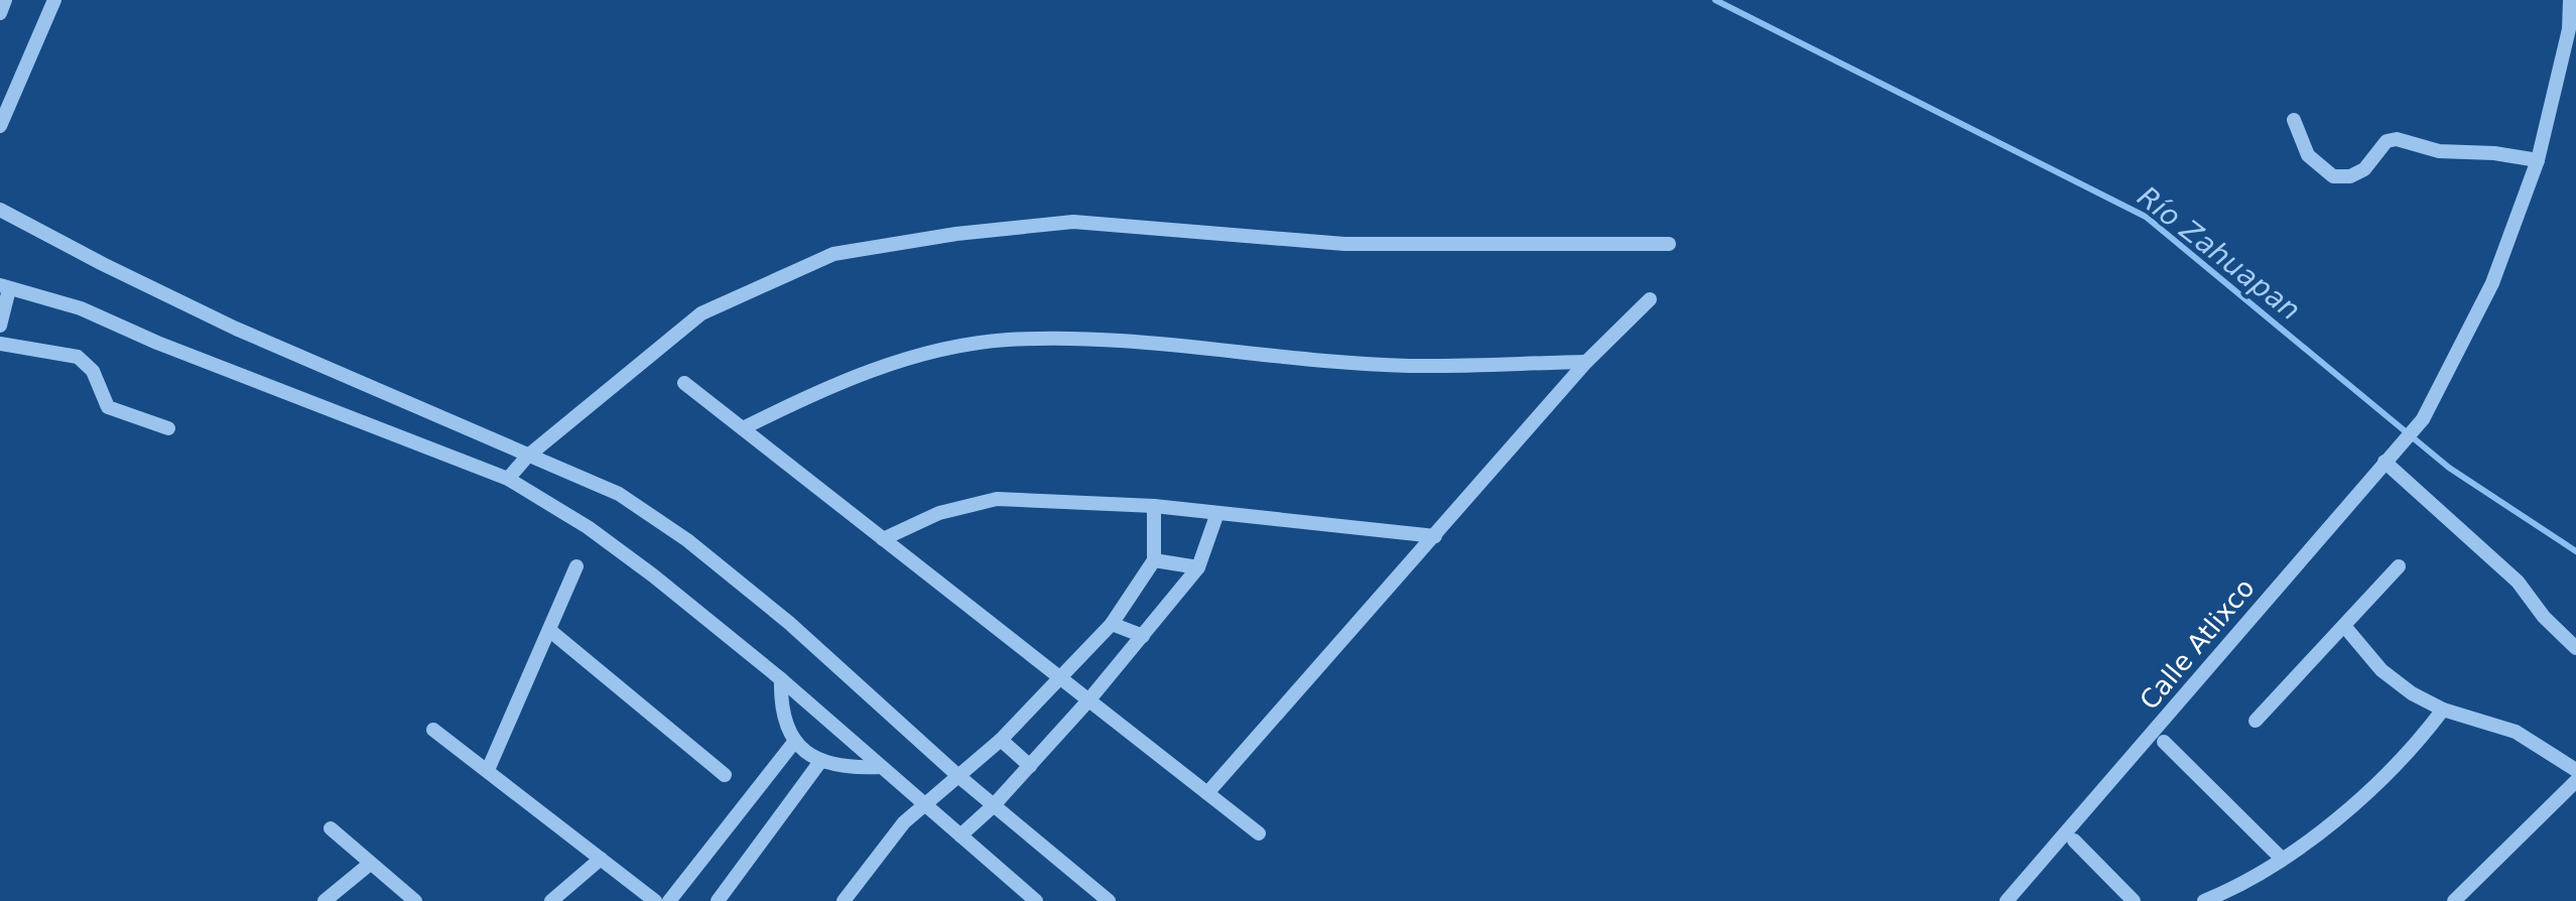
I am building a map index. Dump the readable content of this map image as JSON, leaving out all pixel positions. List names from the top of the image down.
{
  "streets": {
    "street": ["Calle Atlixco"]
  },
  "water": ["Río Zahuapan"]
}
